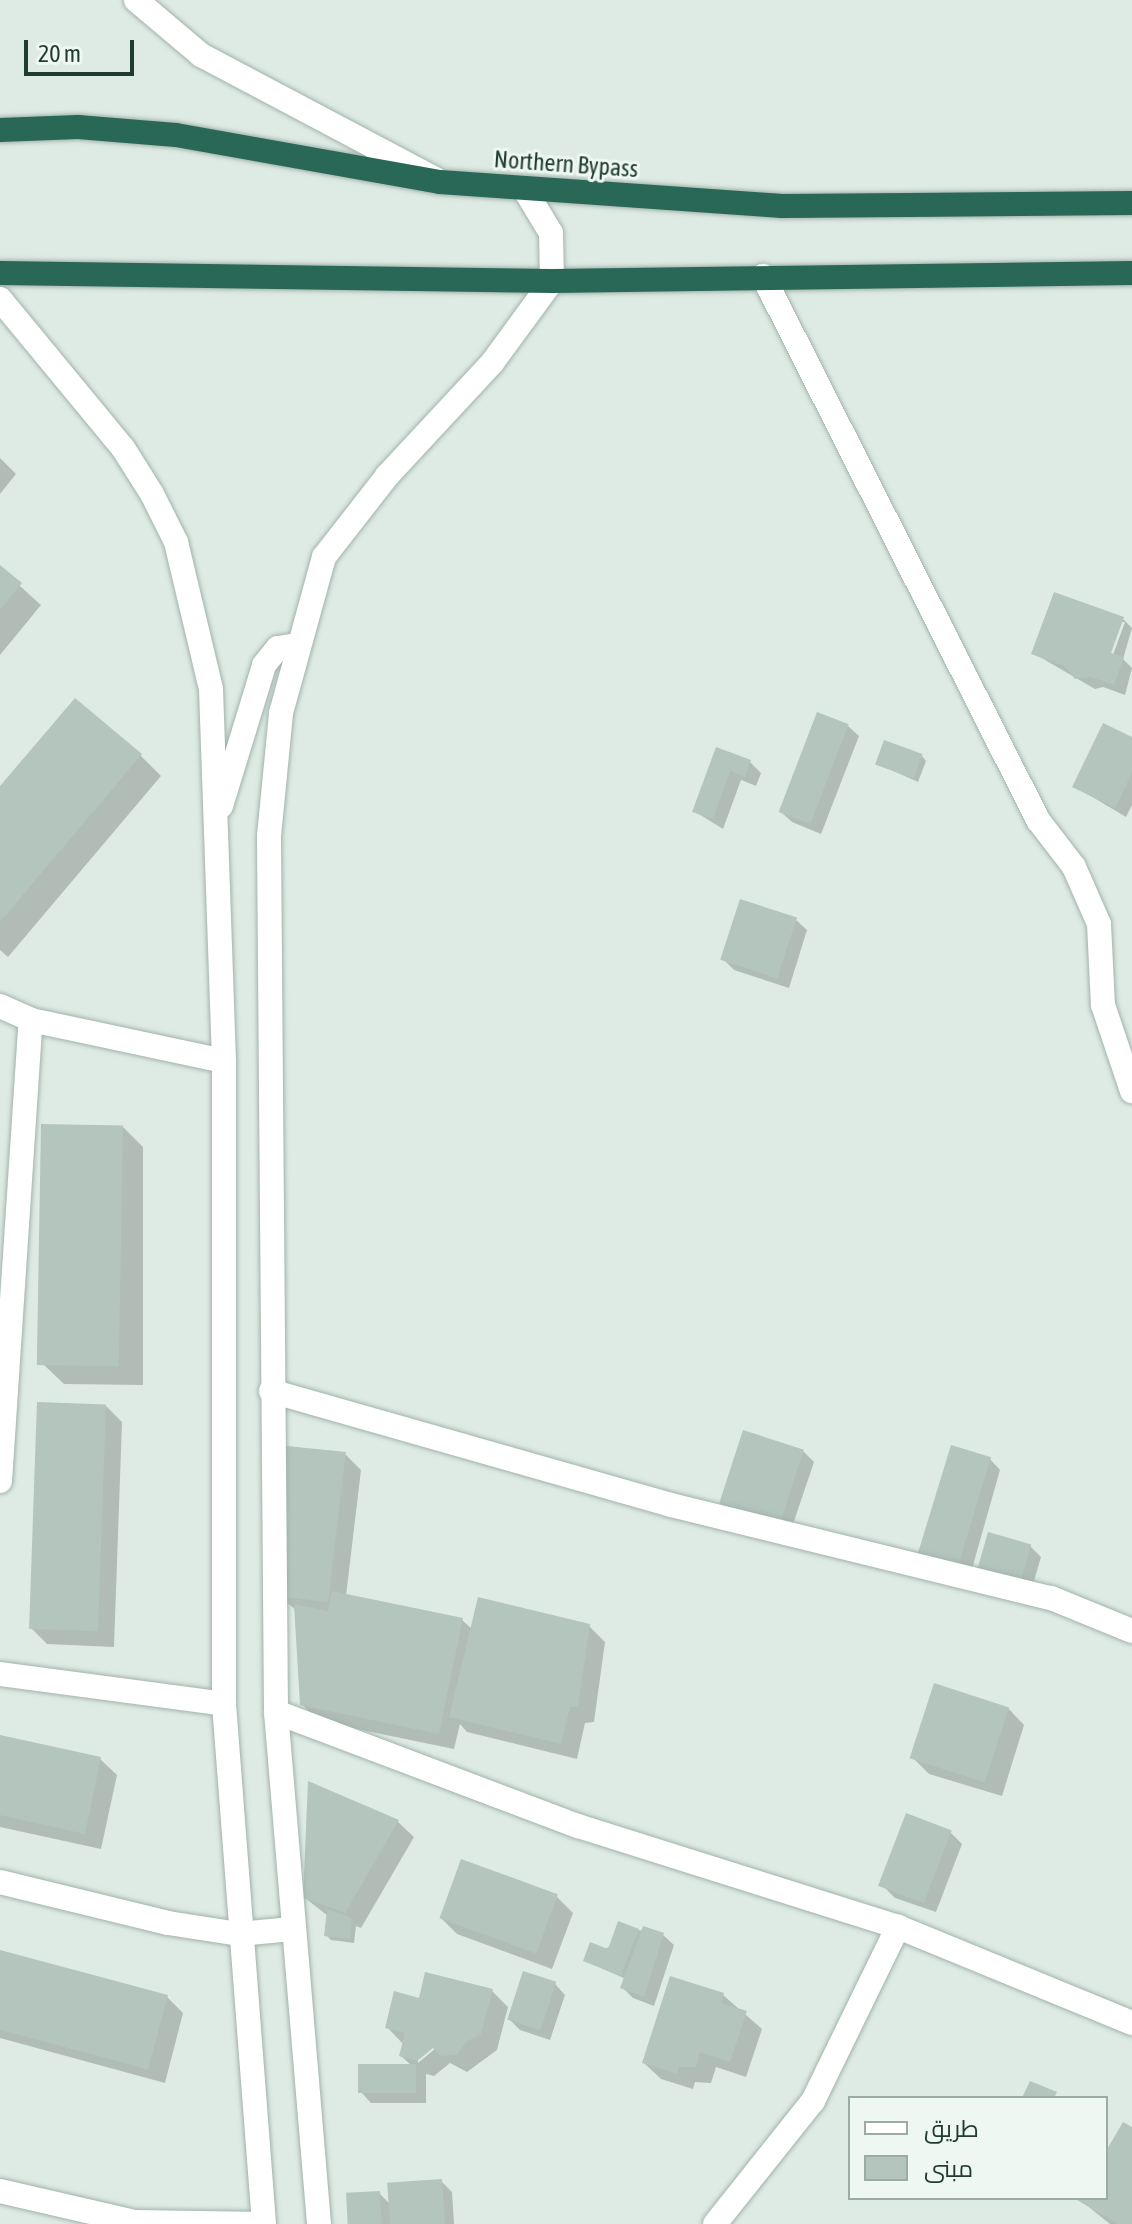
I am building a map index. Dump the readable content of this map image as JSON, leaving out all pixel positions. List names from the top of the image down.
{
  "streets": {
    "highway": ["Northern Bypass"]
  },
  "legend": ["طريق", "مبنى"],
  "scale_bar": "20 m"
}
